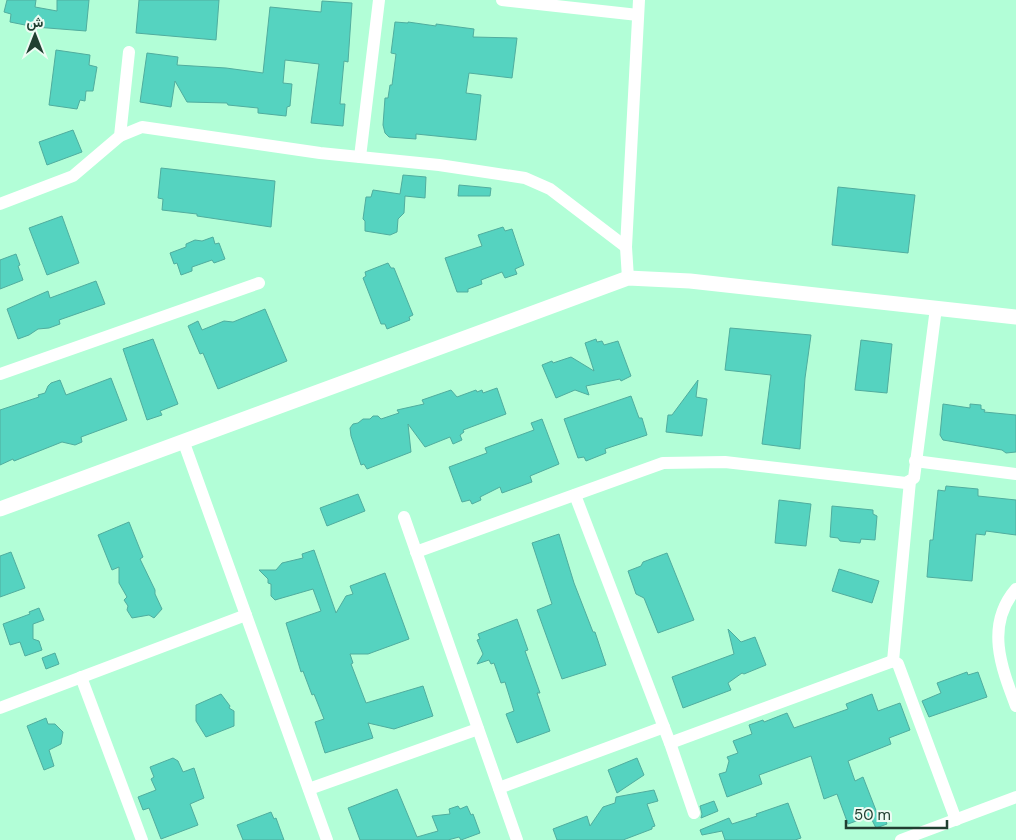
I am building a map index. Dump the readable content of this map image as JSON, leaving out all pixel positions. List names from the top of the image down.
{
  "scale_bar": "50 m",
  "north": "top"
}
